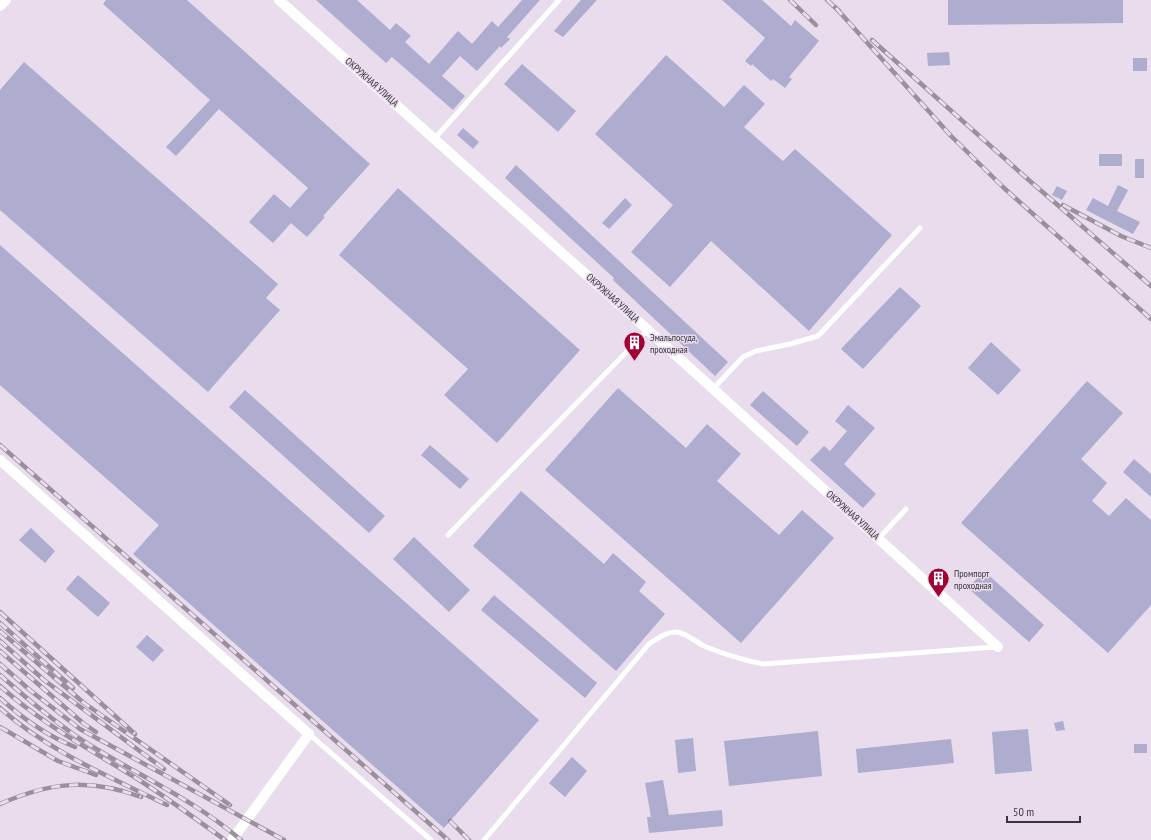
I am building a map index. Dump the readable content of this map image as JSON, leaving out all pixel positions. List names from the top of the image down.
{
  "streets": {
    "street": ["ОКРУЖНАЯ УЛИЦА"]
  },
  "places": {
    "building": ["Эмальпосуда, проходная", "Промпорт проходная"]
  },
  "scale_bar": "50 m"
}
